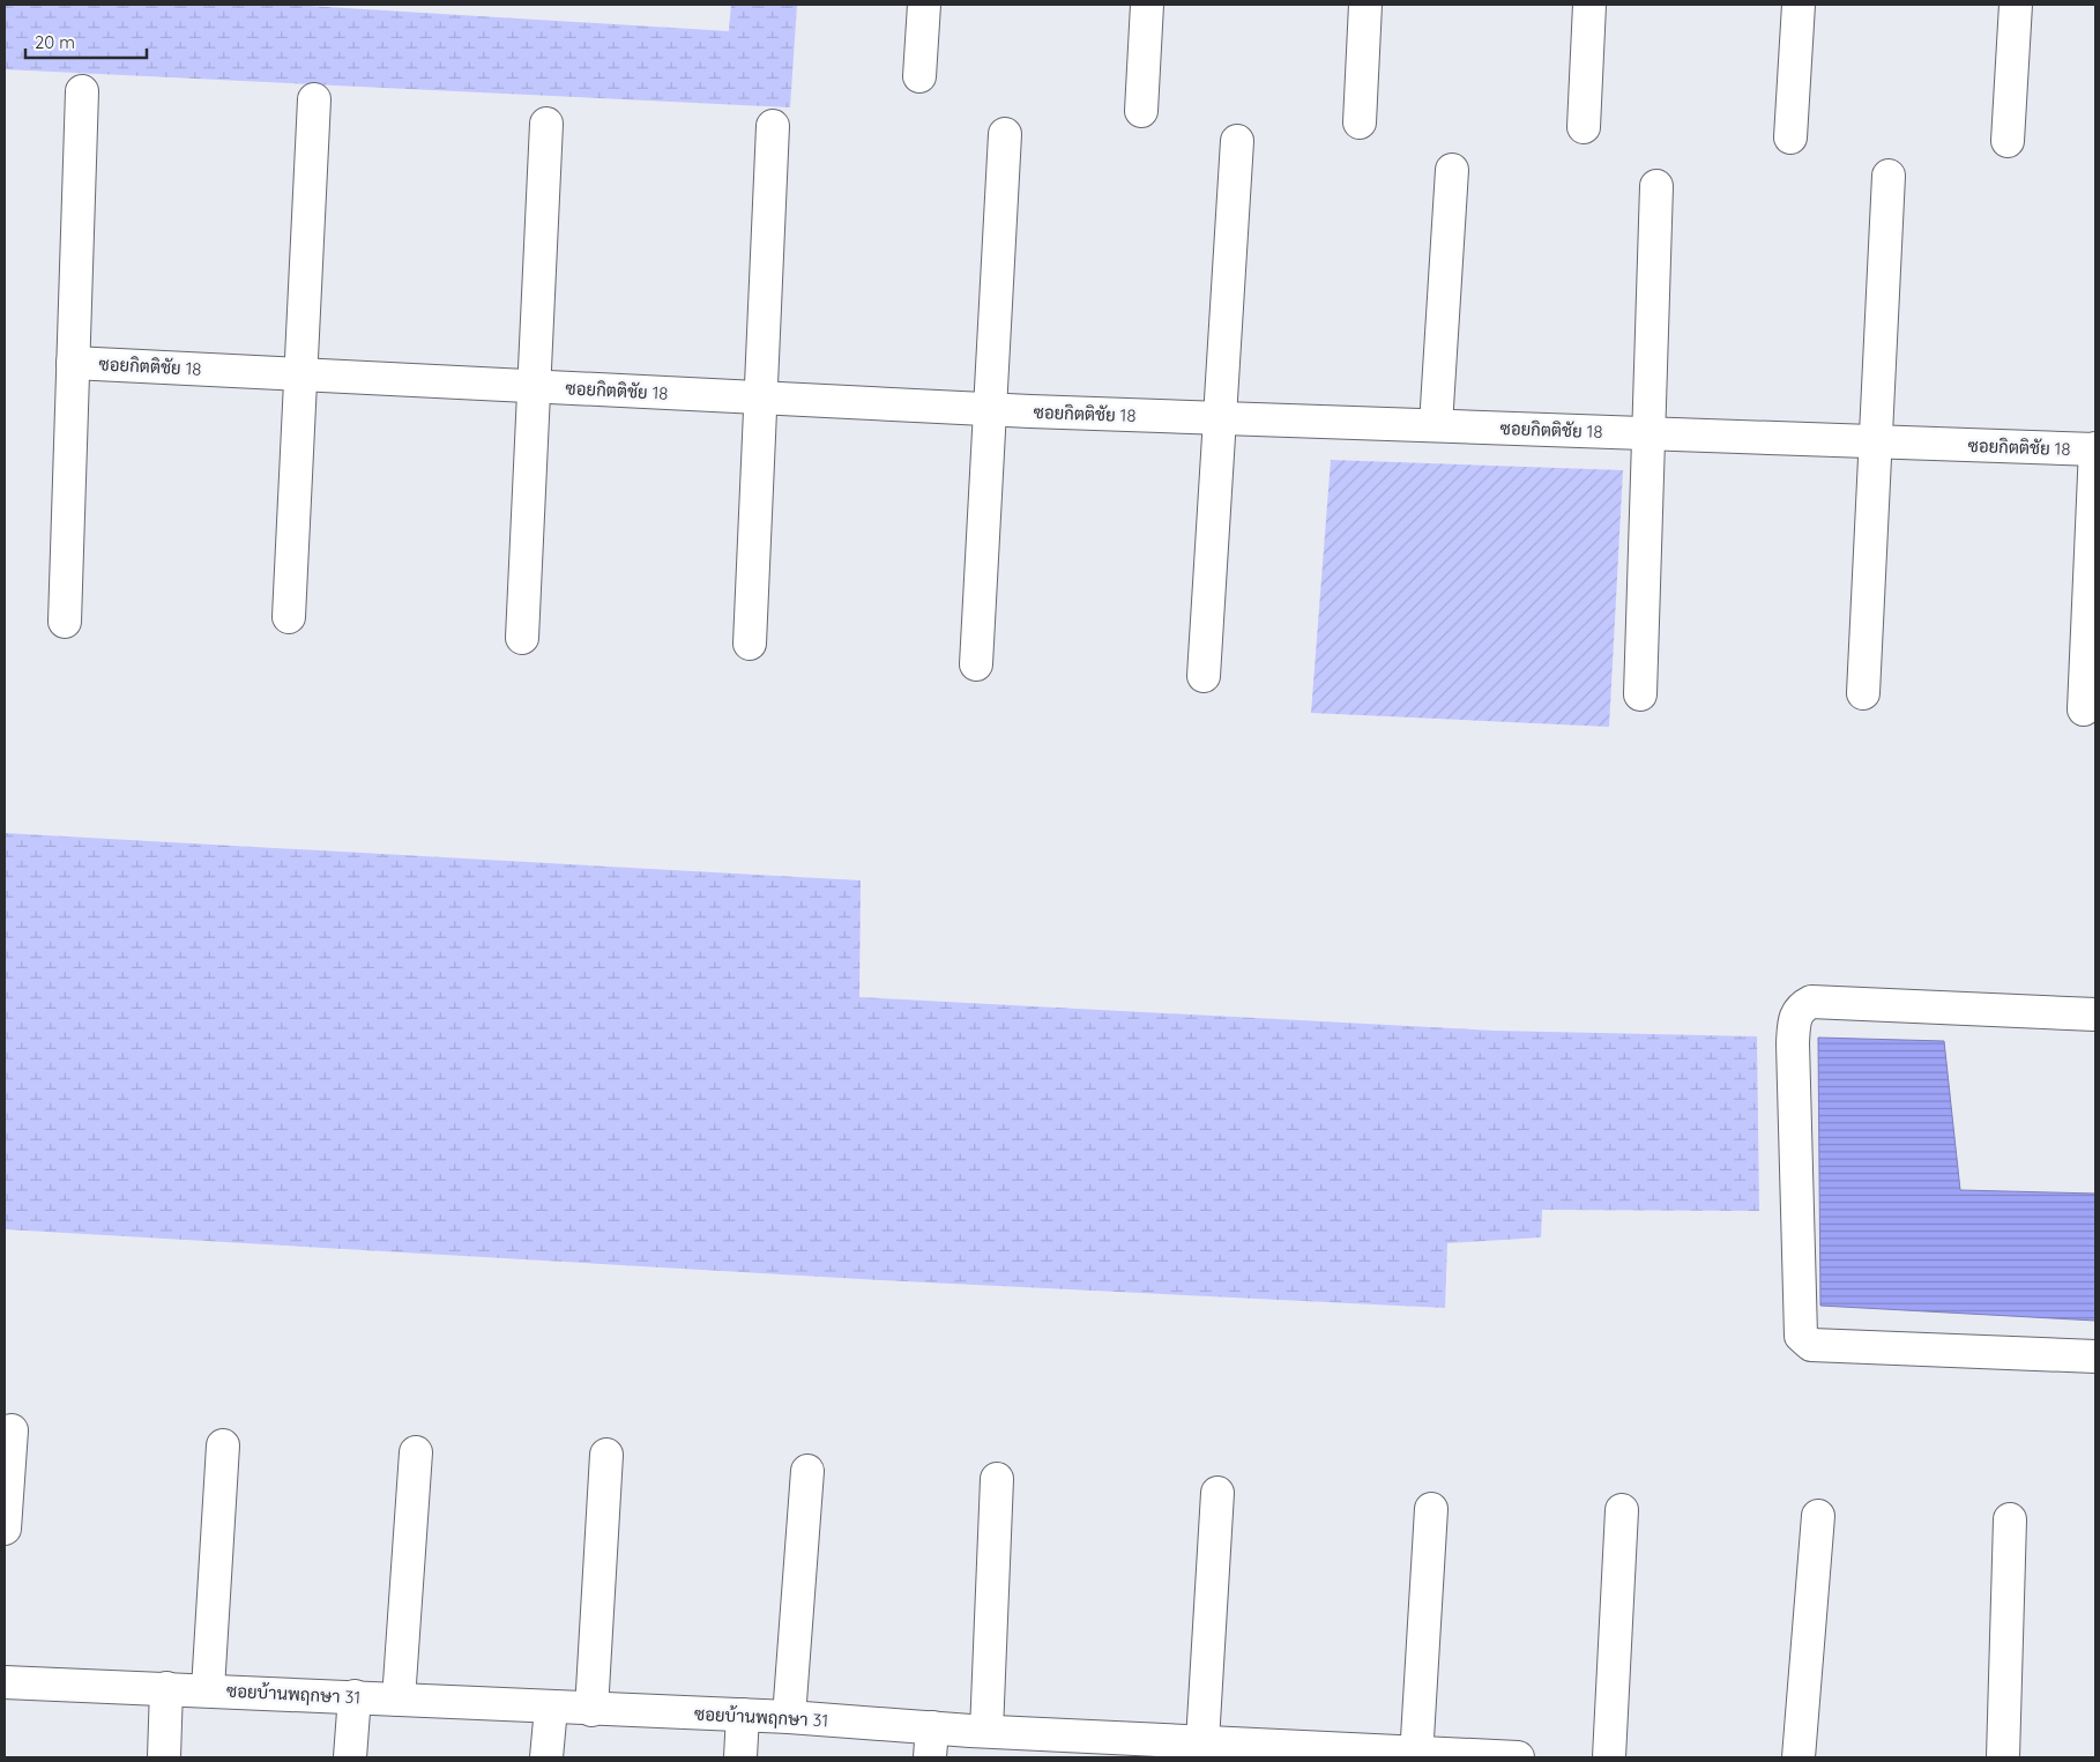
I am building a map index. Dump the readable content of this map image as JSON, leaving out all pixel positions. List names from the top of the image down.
{
  "streets": {
    "street": ["ซอยกิตติชัย 18", "ซอยบ้านพฤกษา 31"]
  },
  "scale_bar": "20 m"
}
